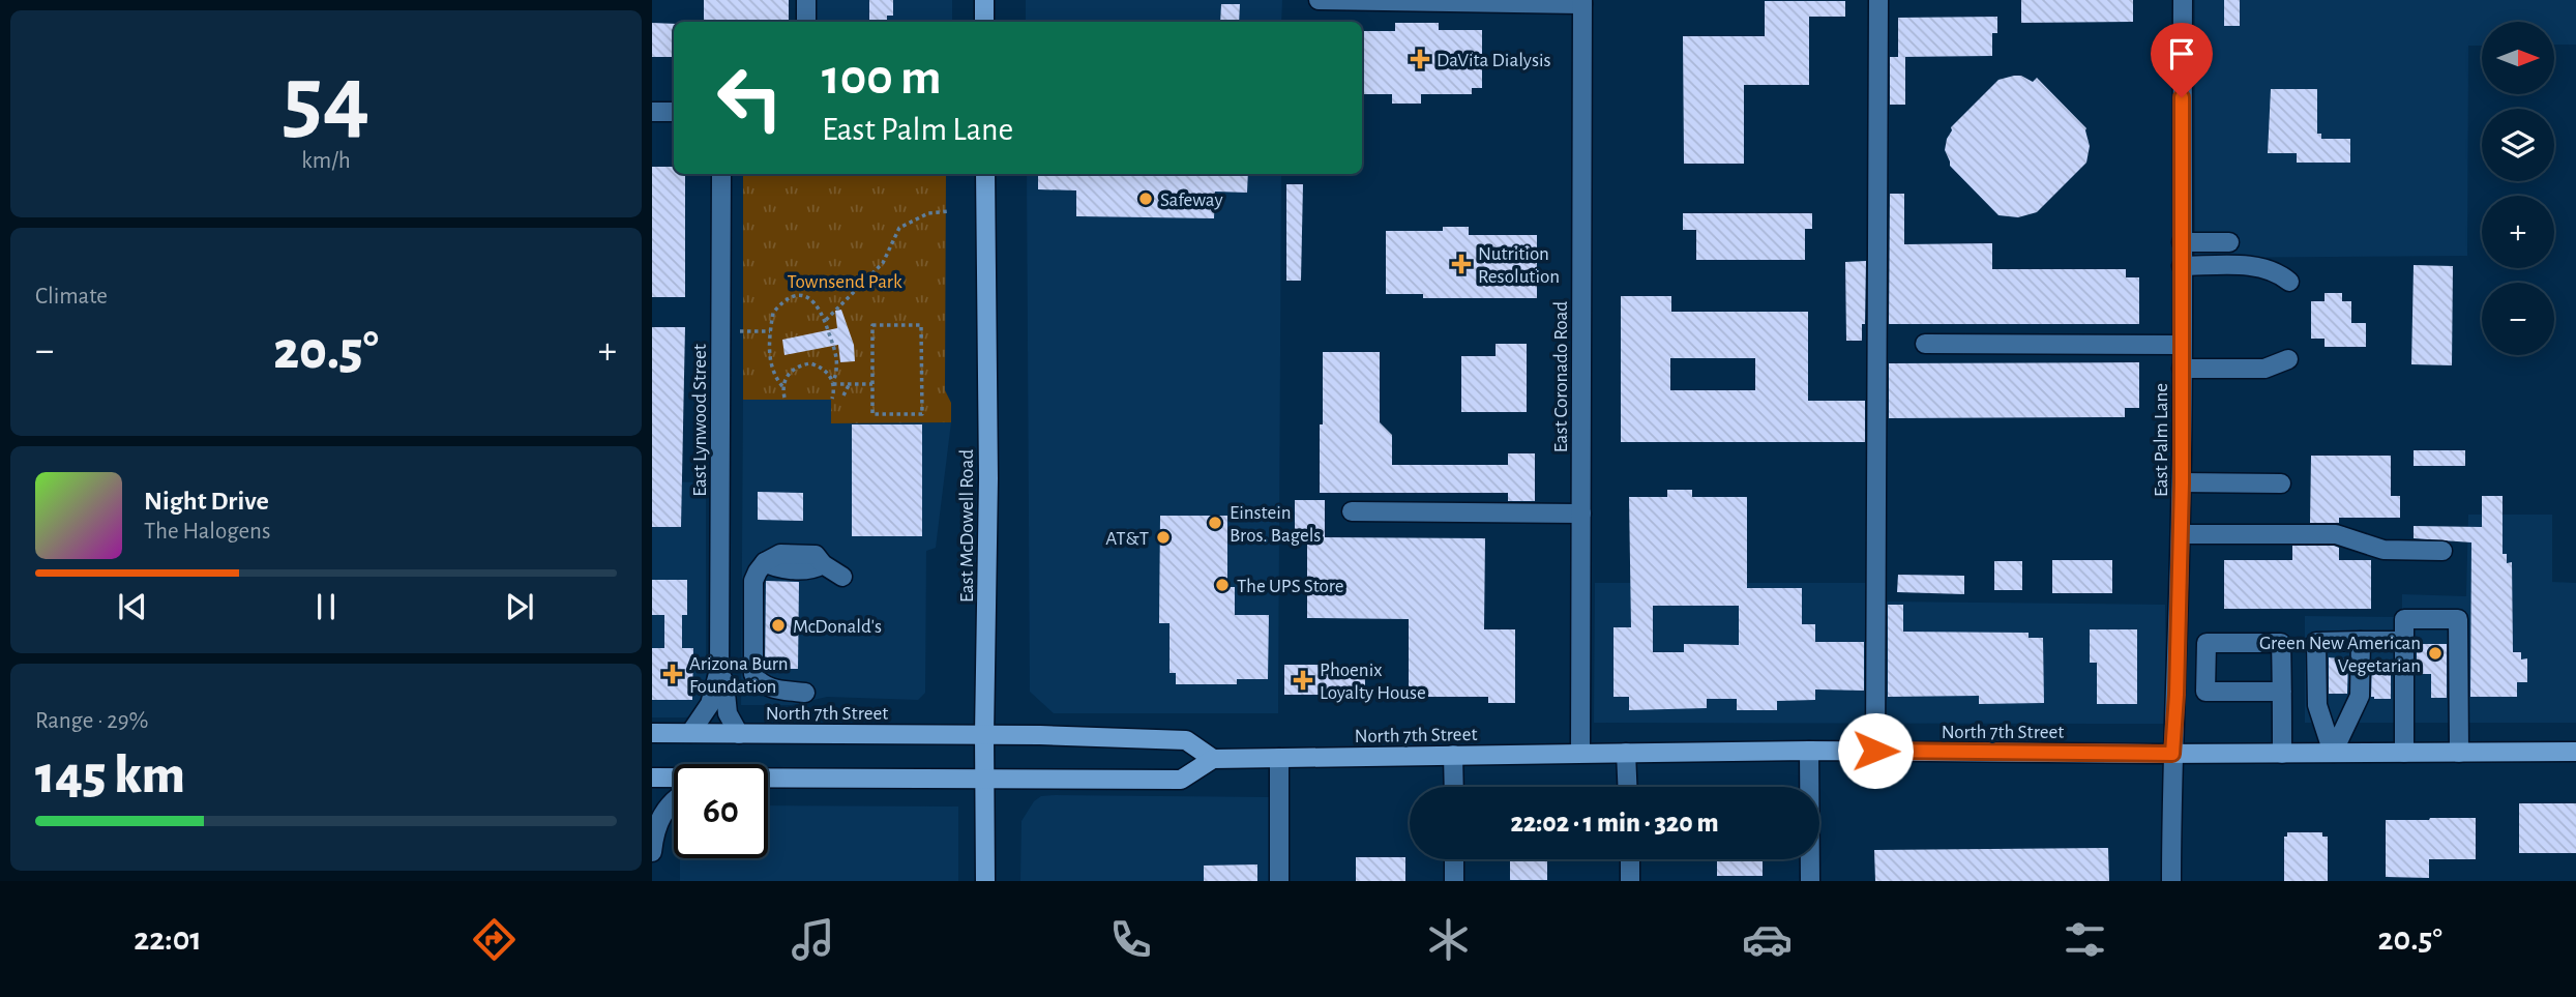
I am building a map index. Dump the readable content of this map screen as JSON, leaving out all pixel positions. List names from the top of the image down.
{
  "streets": {
    "main road": ["East McDowell Road", "North 7th Street"],
    "street": ["East Coronado Road", "East Lynwood Street", "East Palm Lane"]
  },
  "crossings": [
    ["East Coronado Road", "North 7th Street"],
    ["East Lynwood Street", "North 7th Street"],
    ["East Palm Lane", "North 7th Street"],
    ["East McDowell Road", "North 7th Street"]
  ],
  "parks": ["Townsend Park"],
  "places": {
    "health": [
      "DaVita Dialysis",
      "Nutrition Resolution",
      "Arizona Burn Foundation",
      "Phoenix Loyalty House"
    ],
    "other": [
      "Safeway",
      "Einstein Bros. Bagels",
      "AT&T",
      "The UPS Store",
      "McDonald's",
      "Green New American Vegetarian"
    ]
  },
  "north": "right",
  "page": {
    "tile": [
      ["54", "km/h"],
      "Climate",
      ["Range · 29%", "145 km"]
    ],
    "map_buttons": ["+", "−"],
    "turn": ["100 m", "East Palm Lane"],
    "heat": ["−", "20.5°", "+"],
    "song": ["Night Drive", "The Halogens"],
    "limit": "60",
    "trip": "22:02 · 1 min · 320 m",
    "tabs": ["22:01", "20.5°"]
  }
}
